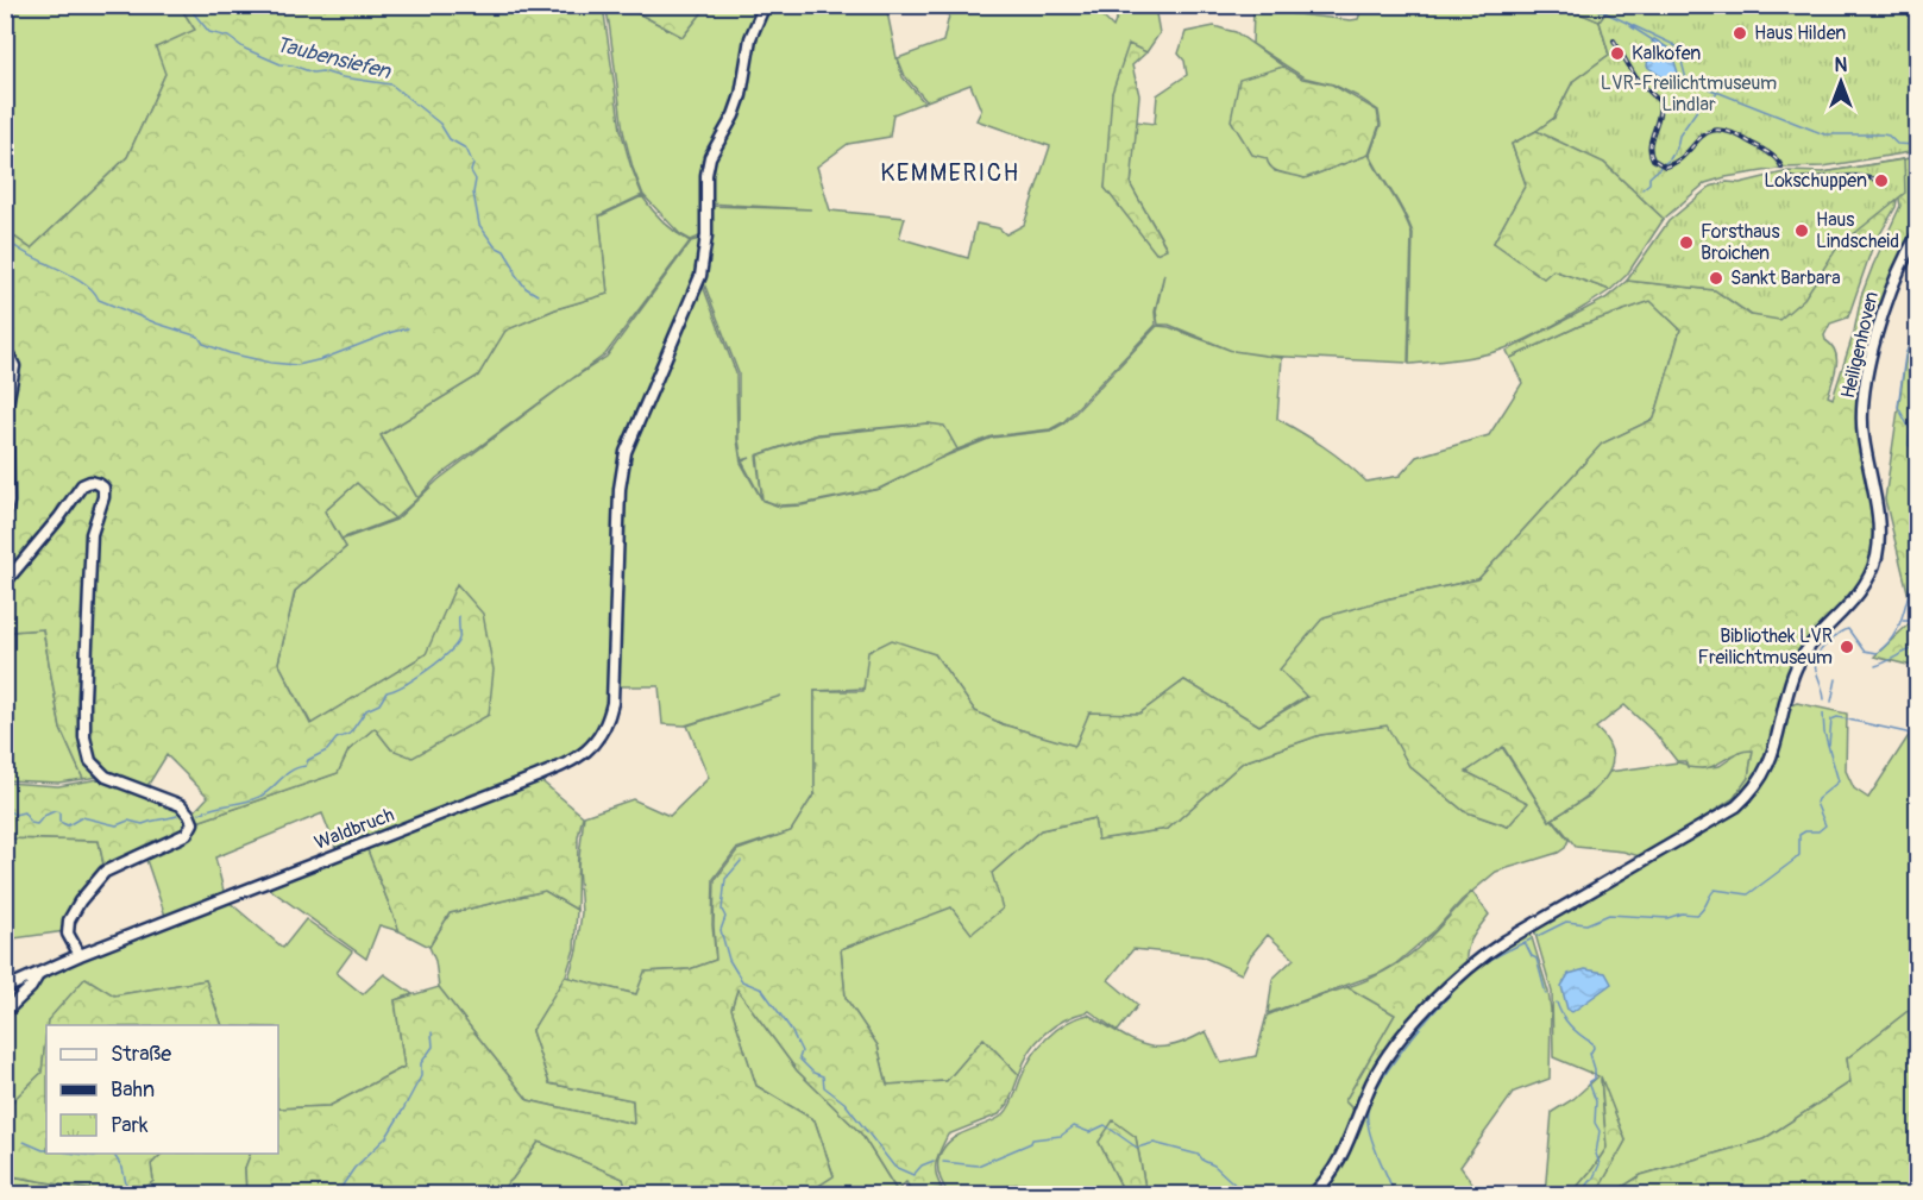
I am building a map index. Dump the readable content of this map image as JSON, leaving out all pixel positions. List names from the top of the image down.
{
  "streets": {
    "street": ["Heiligenhoven", "Waldbruch"]
  },
  "districts": ["KEMMERICH"],
  "water": ["Taubensiefen"],
  "parks": ["LVR-Freilichtmuseum Lindlar"],
  "places": [
    "Haus Hilden",
    "Kalkofen",
    "Lokschuppen",
    "Haus Lindscheid",
    "Forsthaus Broichen",
    "Sankt Barbara",
    "Bibliothek LVR Freilichtmuseum"
  ],
  "legend": ["Straße", "Bahn", "Park"],
  "north": "top"
}
